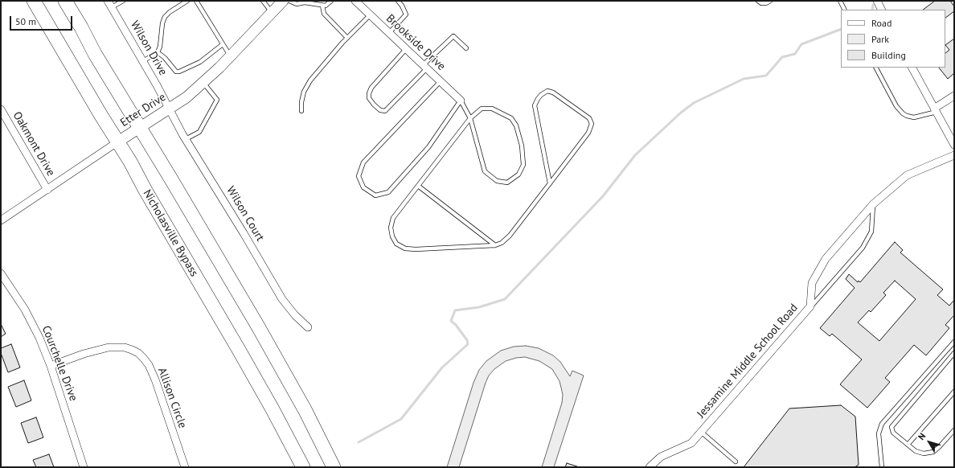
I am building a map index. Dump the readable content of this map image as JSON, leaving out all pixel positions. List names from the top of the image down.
{
  "streets": {
    "highway": ["Nicholasville Bypass"],
    "street": [
      "Brookside Drive",
      "Wilson Drive",
      "Etter Drive",
      "Oakmont Drive",
      "Wilson Court",
      "Jessamine Middle School Road",
      "Courchelle Drive",
      "Allison Circle"
    ]
  },
  "crossings": [
    ["Wilson Drive", "Etter Drive"],
    ["Wilson Drive", "Wilson Court"],
    ["Etter Drive", "Oakmont Drive"],
    ["Etter Drive", "Wilson Court"],
    ["Etter Drive", "Nicholasville Bypass"],
    ["Courchelle Drive", "Allison Circle"]
  ],
  "legend": ["Road", "Park", "Building"],
  "scale_bar": "50 m",
  "north": "top left"
}
